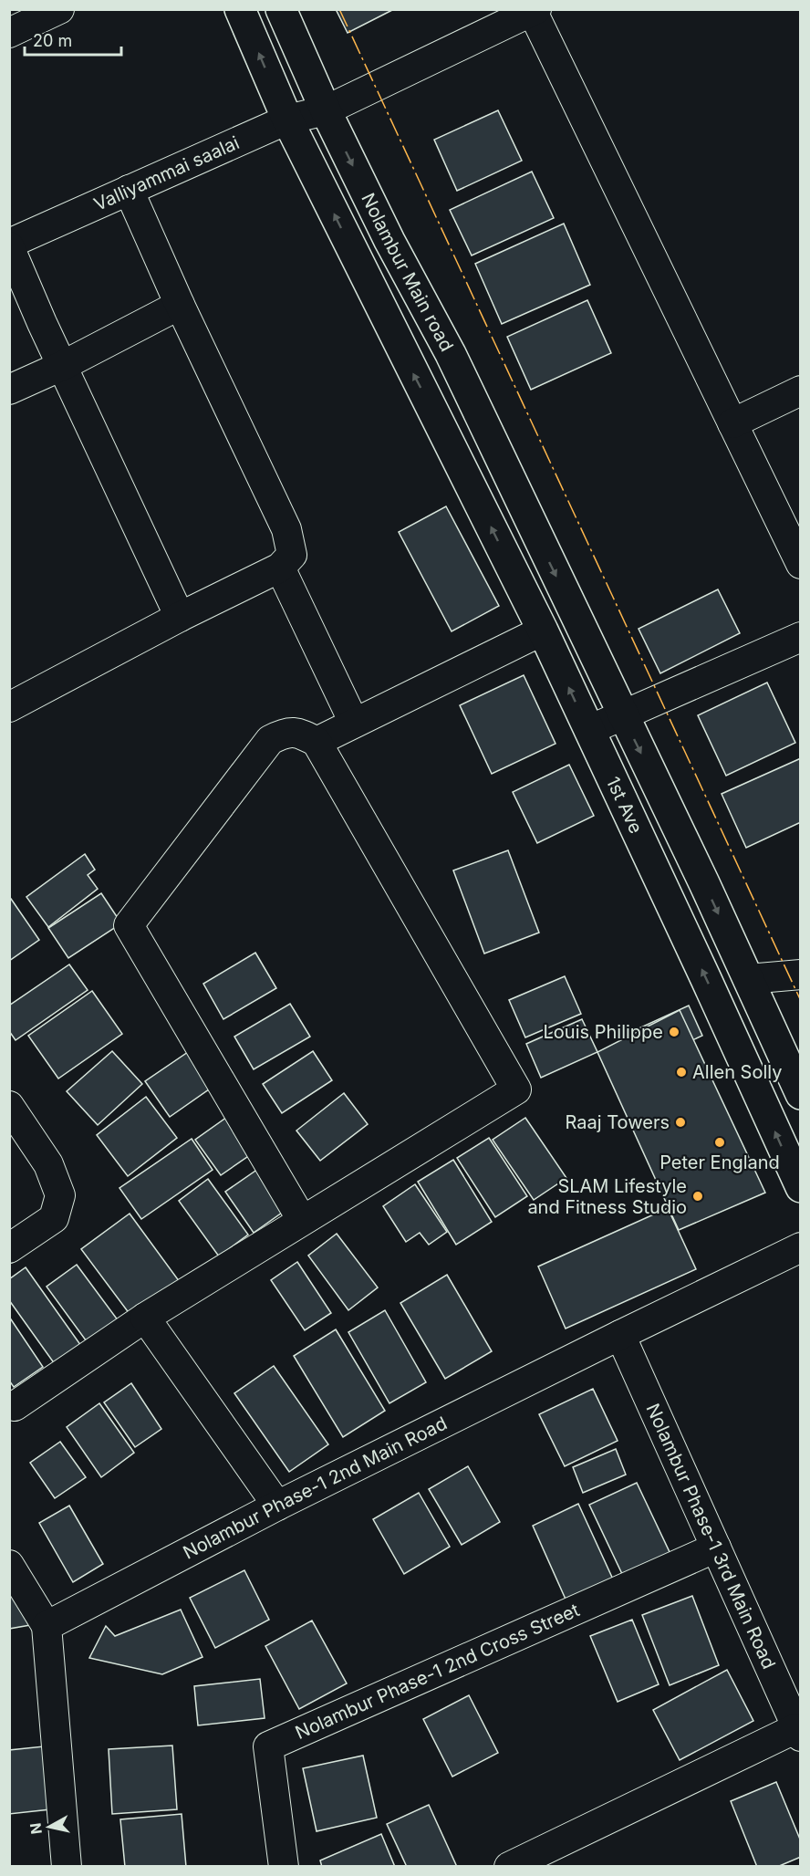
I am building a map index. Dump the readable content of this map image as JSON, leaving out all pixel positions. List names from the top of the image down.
{
  "streets": {
    "main road": ["Nolambur Main road", "1st Ave"],
    "street": [
      "Valliyammai saalai",
      "Nolambur Phase-1 2nd Main Road",
      "Nolambur Phase-1 3rd Main Road",
      "Nolambur Phase-1 2nd Cross Street"
    ]
  },
  "crossings": [
    ["Valliyammai saalai", "Nolambur Main road"],
    ["Valliyammai saalai", "1st Ave"],
    ["Nolambur Phase-1 2nd Main Road", "Nolambur Phase-1 3rd Main Road"],
    ["Nolambur Phase-1 3rd Main Road", "Nolambur Phase-1 2nd Cross Street"]
  ],
  "one_way": ["Nolambur Main road", "1st Ave"],
  "places": [
    "Louis Philippe",
    "Allen Solly",
    "Raaj Towers",
    "Peter England",
    "SLAM Lifestyle and Fitness Studio"
  ],
  "scale_bar": "20 m",
  "north": "left"
}
